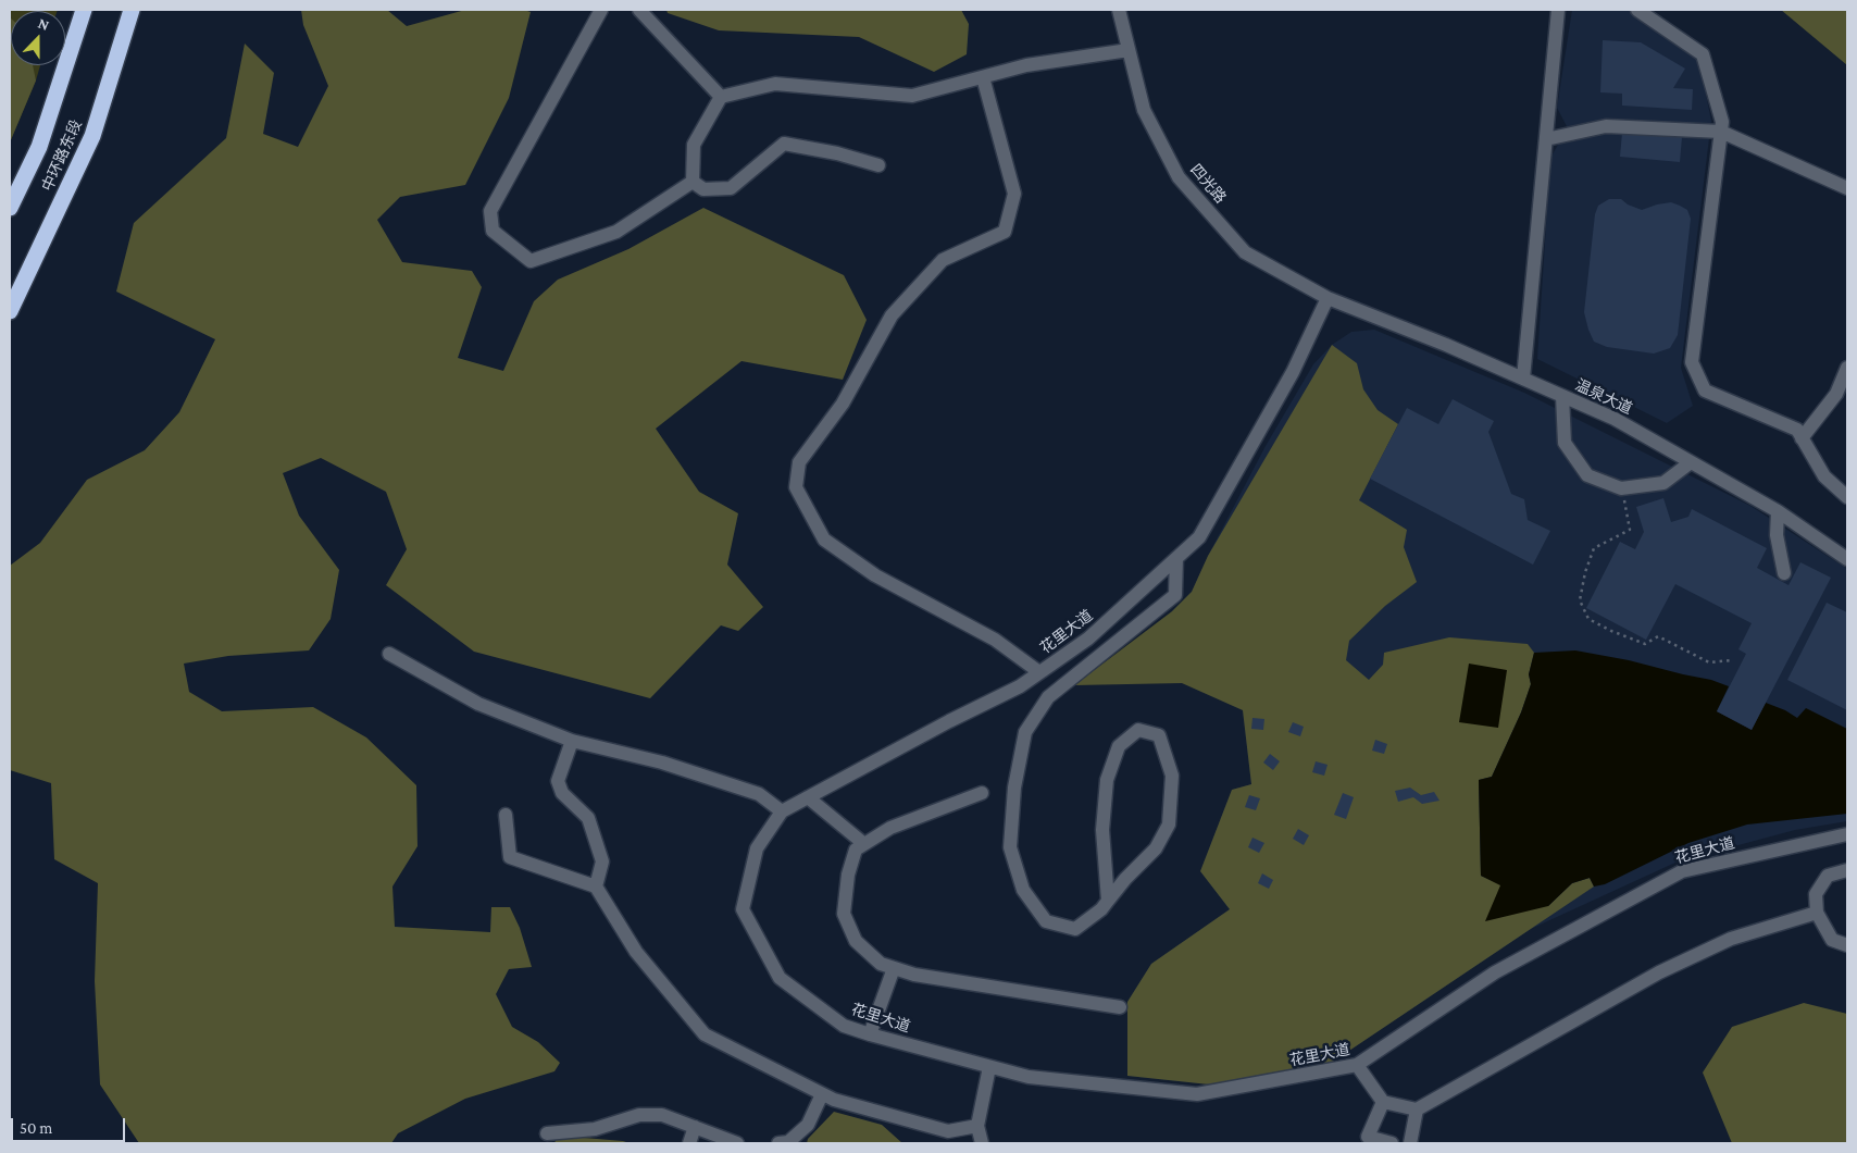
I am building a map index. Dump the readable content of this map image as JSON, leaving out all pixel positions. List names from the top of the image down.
{
  "streets": {
    "highway": ["中环路东段"],
    "street": ["四光路", "温泉大道", "花里大道"]
  },
  "crossings": [
    ["四光路", "温泉大道"],
    ["四光路", "花里大道"],
    ["温泉大道", "花里大道"]
  ],
  "scale_bar": "50 m",
  "north": "top"
}
